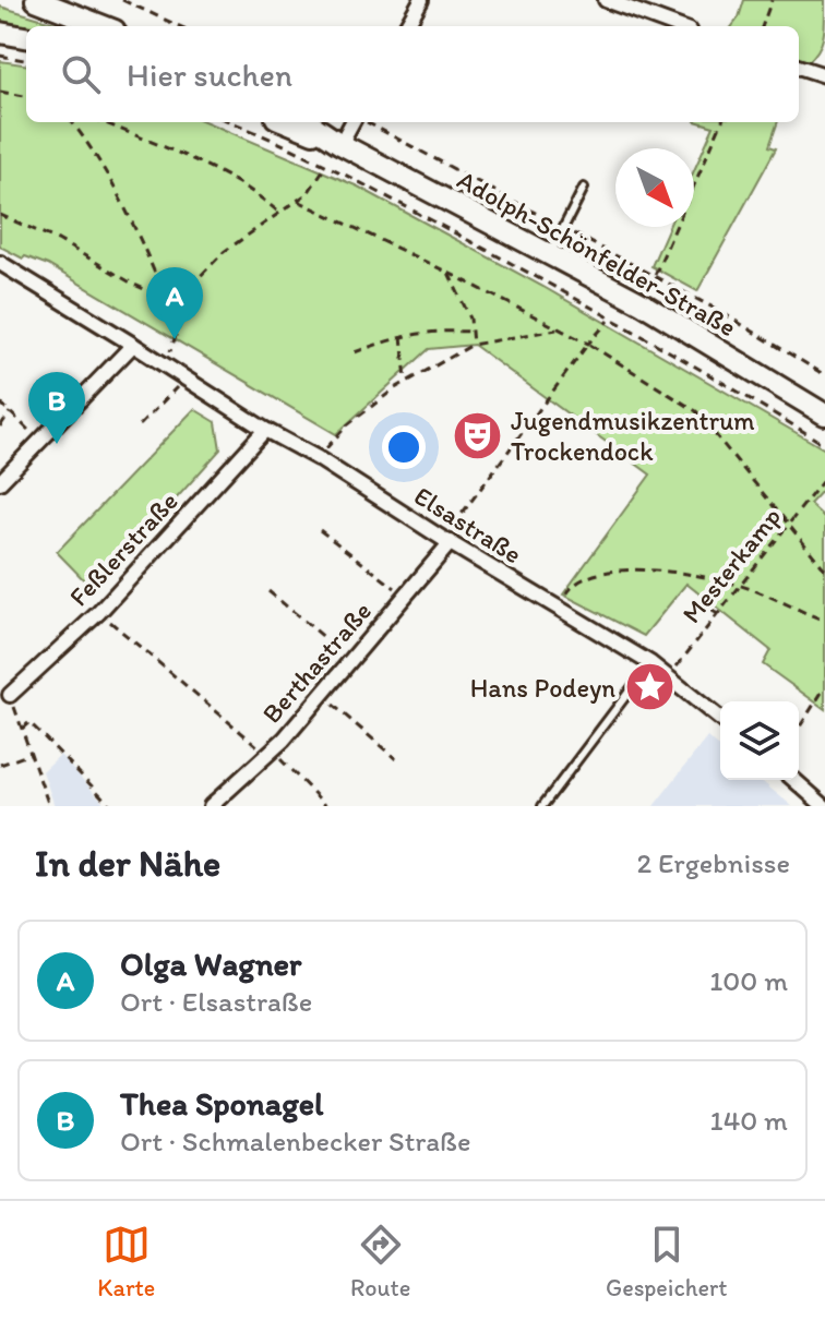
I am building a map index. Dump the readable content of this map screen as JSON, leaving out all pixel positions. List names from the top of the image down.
{
  "streets": {
    "main road": ["Adolph-Schönfelder-Straße"],
    "street": ["Elsastraße", "Feßlerstraße", "Berthastraße"],
    "path": ["Mesterkamp"]
  },
  "crossings": [
    ["Elsastraße", "Feßlerstraße"],
    ["Elsastraße", "Mesterkamp"],
    ["Elsastraße", "Berthastraße"]
  ],
  "places": {
    "theatre": ["Jugendmusikzentrum Trockendock"],
    "place": ["Hans Podeyn"]
  },
  "north": "bottom right",
  "page": {
    "search": "Hier suchen",
    "pins": ["A", "B"],
    "heading": ["In der Nähe", "2 Ergebnisse"],
    "list": [
      {
        "mark": "A",
        "name": "Olga Wagner",
        "note": "Ort · Elsastraße",
        "value": "100 m"
      },
      {
        "mark": "B",
        "name": "Thea Sponagel",
        "note": "Ort · Schmalenbecker Straße",
        "value": "140 m"
      }
    ],
    "nav": ["Karte", "Route", "Gespeichert"]
  }
}
